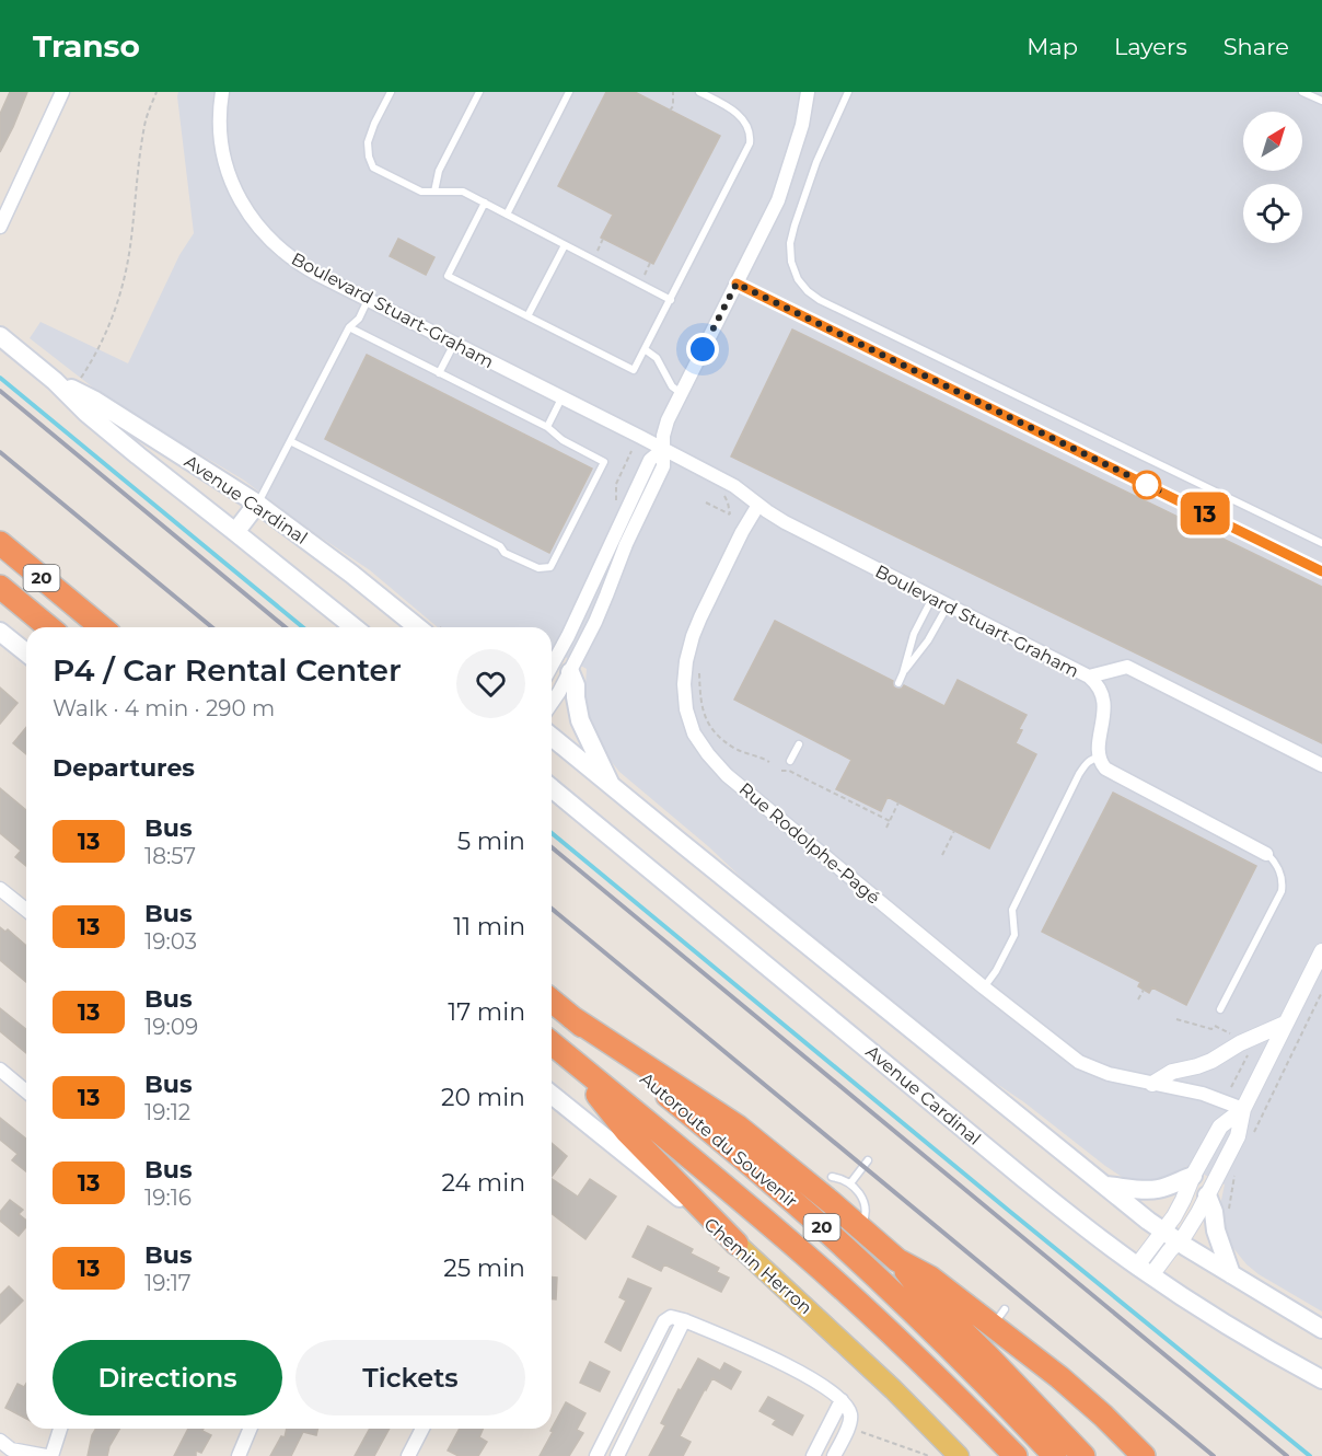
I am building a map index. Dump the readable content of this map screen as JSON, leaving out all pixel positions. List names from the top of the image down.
{
  "streets": {
    "highway": ["20", "Autoroute du Souvenir"],
    "main road": ["Avenue Cardinal", "Chemin Herron"],
    "street": ["Boulevard Stuart-Graham", "Rue Rodolphe-Pagé"]
  },
  "crossings": [
    ["Boulevard Stuart-Graham", "Rue Rodolphe-Pagé"]
  ],
  "lines": ["bus line 13"],
  "north": "top right",
  "page": {
    "header": "Transo",
    "nav": ["Map", "Layers", "Share"],
    "on_map": "13",
    "heading": [
      ["P4 / Car Rental Center", "Walk · 4 min · 290 m"],
      "Departures"
    ],
    "list": [
      {
        "mark": "13",
        "name": "Bus",
        "note": "18:57",
        "value": "5 min"
      },
      {
        "mark": "13",
        "name": "Bus",
        "note": "19:03",
        "value": "11 min"
      },
      {
        "mark": "13",
        "name": "Bus",
        "note": "19:09",
        "value": "17 min"
      },
      {
        "mark": "13",
        "name": "Bus",
        "note": "19:12",
        "value": "20 min"
      },
      {
        "mark": "13",
        "name": "Bus",
        "note": "19:16",
        "value": "24 min"
      },
      {
        "mark": "13",
        "name": "Bus",
        "note": "19:17",
        "value": "25 min"
      }
    ],
    "buttons": ["Directions", "Tickets"]
  }
}
